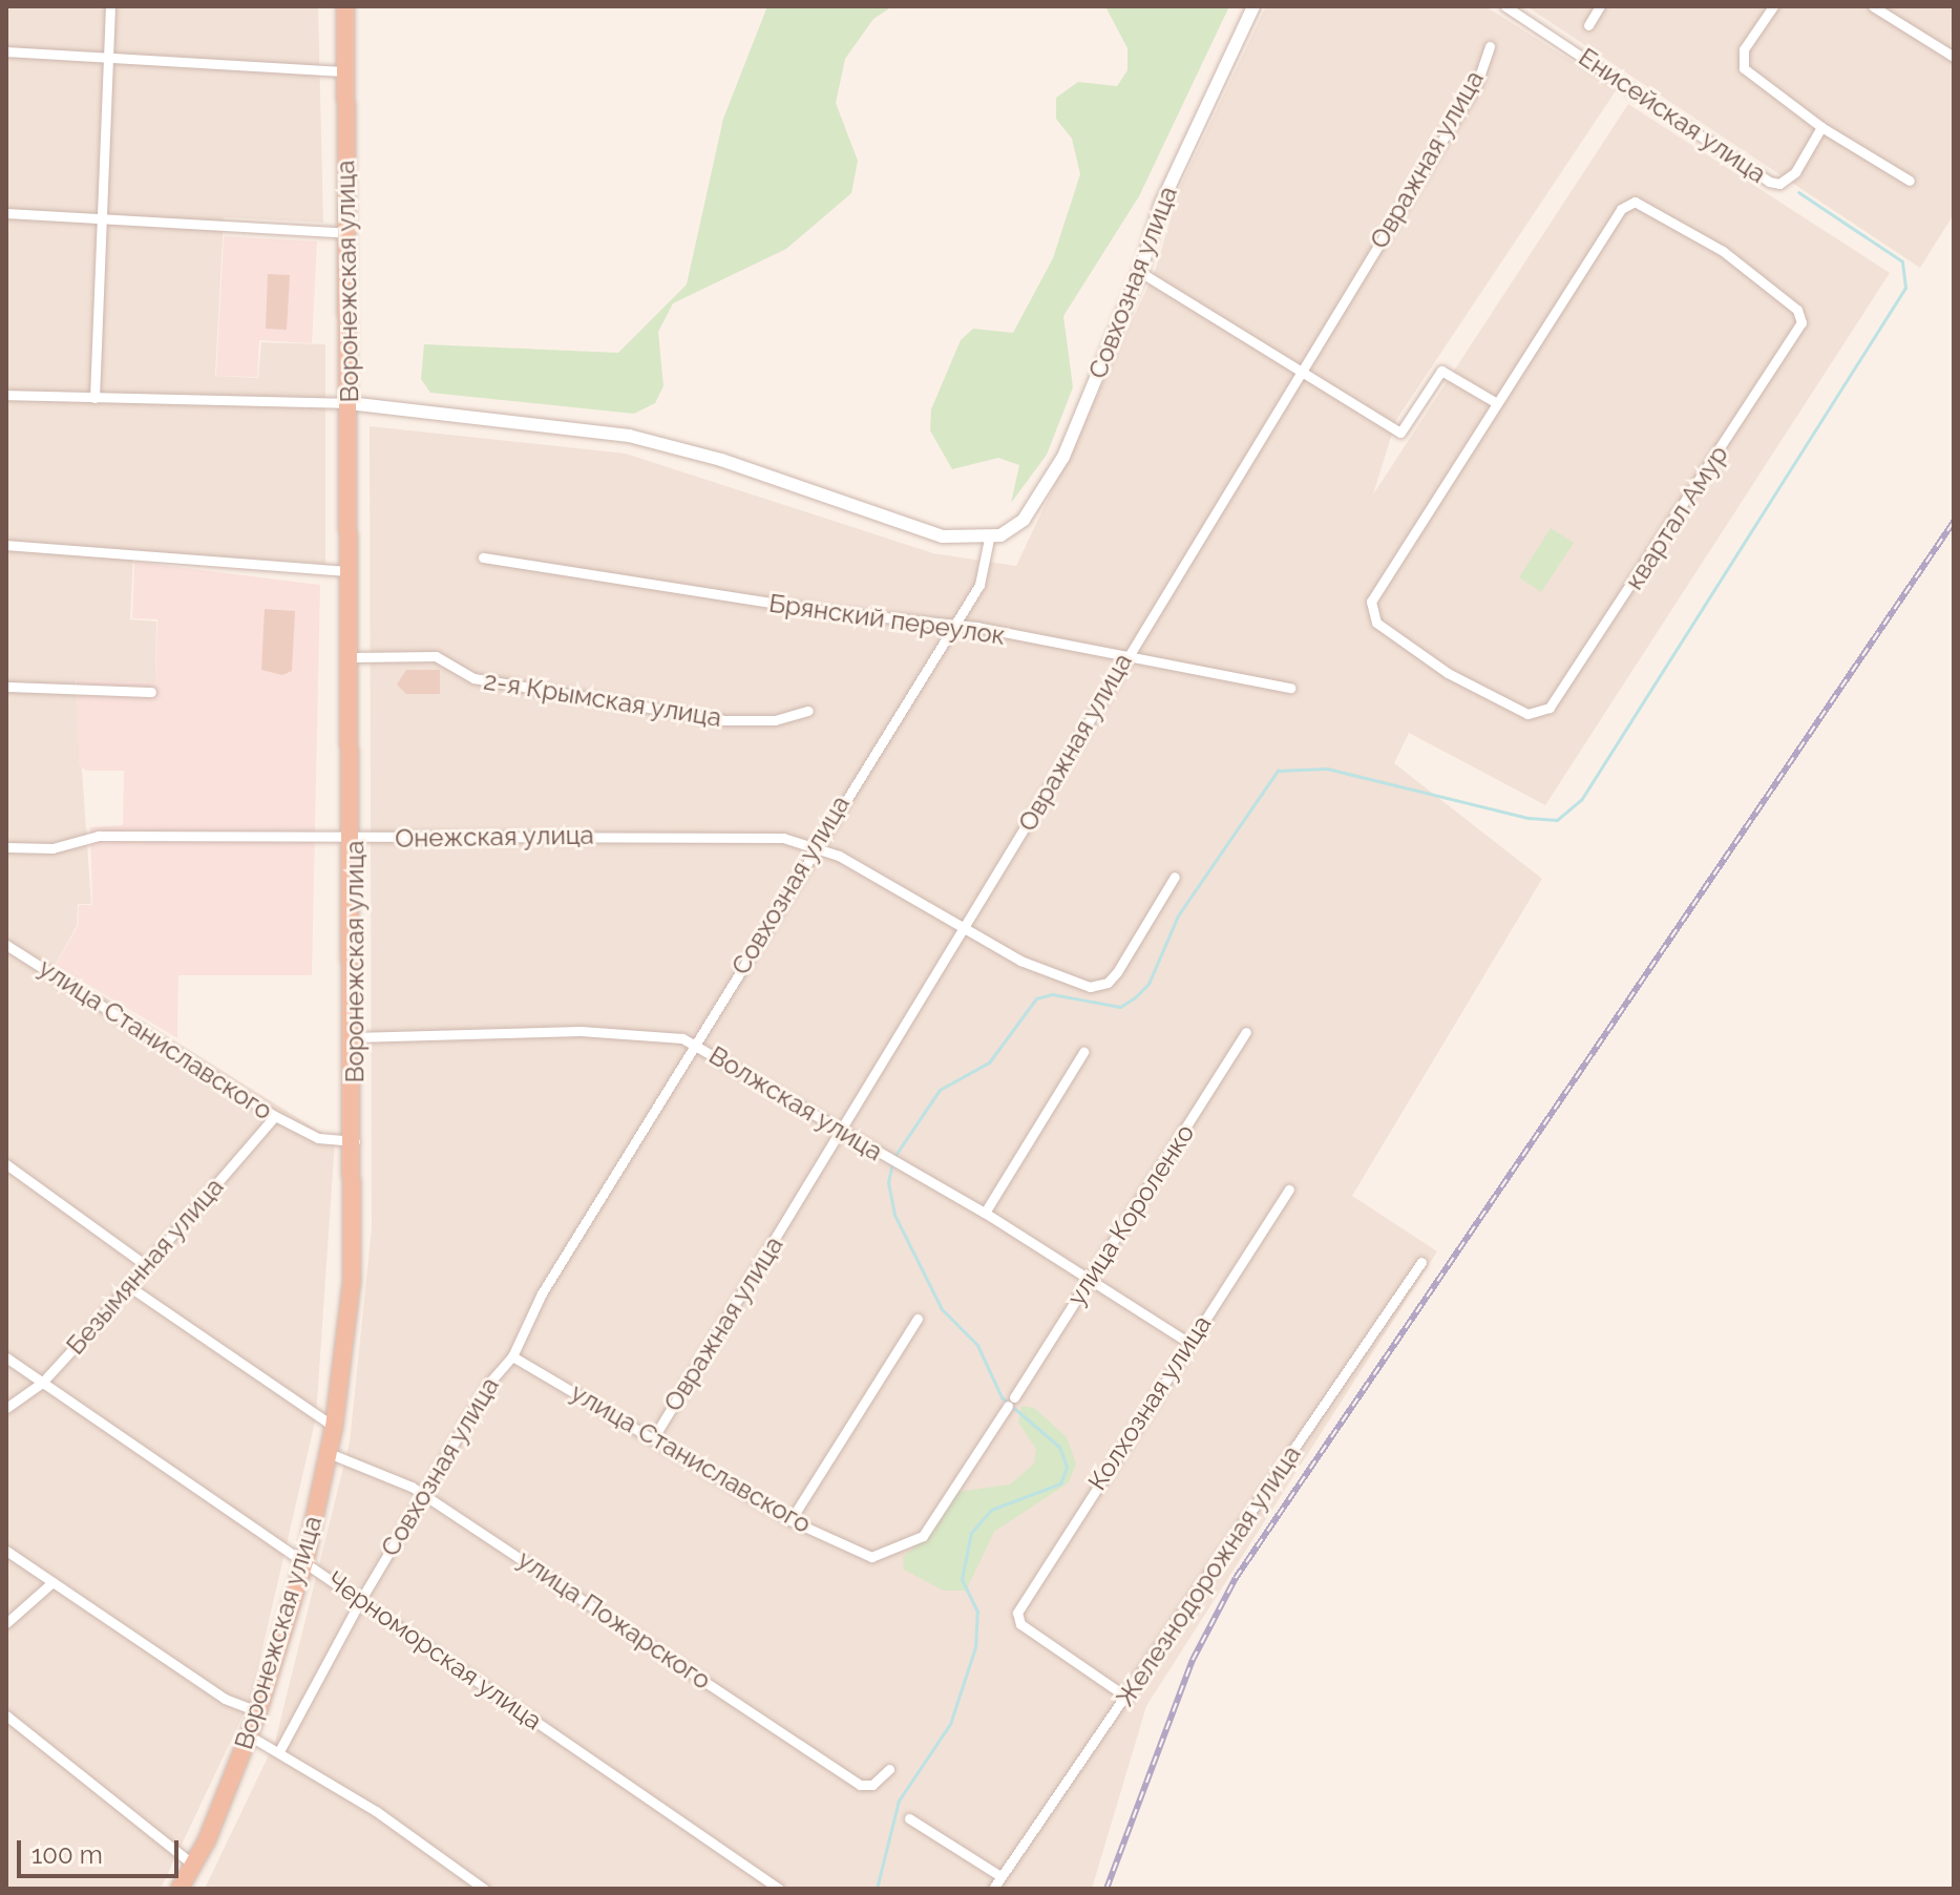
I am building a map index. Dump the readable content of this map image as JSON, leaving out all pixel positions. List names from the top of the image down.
{
  "streets": {
    "highway": ["Воронежская улица"],
    "main road": ["Совхозная улица"],
    "street": [
      "Енисейская улица",
      "Овражная улица",
      "квартал Амур",
      "Брянский переулок",
      "2-я Крымская улица",
      "Онежская улица",
      "улица Станиславского",
      "Волжская улица",
      "улица Короленко",
      "Безымянная улица",
      "Колхозная улица",
      "Железнодорожная улица",
      "улица Пожарского",
      "Черноморская улица"
    ]
  },
  "crossings": [
    ["Овражная улица", "Брянский переулок"],
    ["Овражная улица", "Онежская улица"],
    ["Овражная улица", "улица Станиславского"],
    ["Овражная улица", "Волжская улица"],
    ["Воронежская улица", "2-я Крымская улица"],
    ["Воронежская улица", "Онежская улица"],
    ["Воронежская улица", "улица Станиславского"],
    ["Воронежская улица", "Волжская улица"],
    ["Воронежская улица", "улица Пожарского"],
    ["Воронежская улица", "Черноморская улица"],
    ["Совхозная улица", "Брянский переулок"],
    ["Совхозная улица", "Онежская улица"],
    ["Совхозная улица", "улица Станиславского"],
    ["Совхозная улица", "Волжская улица"],
    ["Совхозная улица", "улица Пожарского"],
    ["Совхозная улица", "Черноморская улица"],
    ["улица Станиславского", "улица Короленко"],
    ["улица Станиславского", "Безымянная улица"],
    ["Волжская улица", "улица Короленко"],
    ["Волжская улица", "Колхозная улица"],
    ["Безымянная улица", "Черноморская улица"],
    ["Колхозная улица", "Железнодорожная улица"]
  ],
  "scale_bar": "100 m"
}
